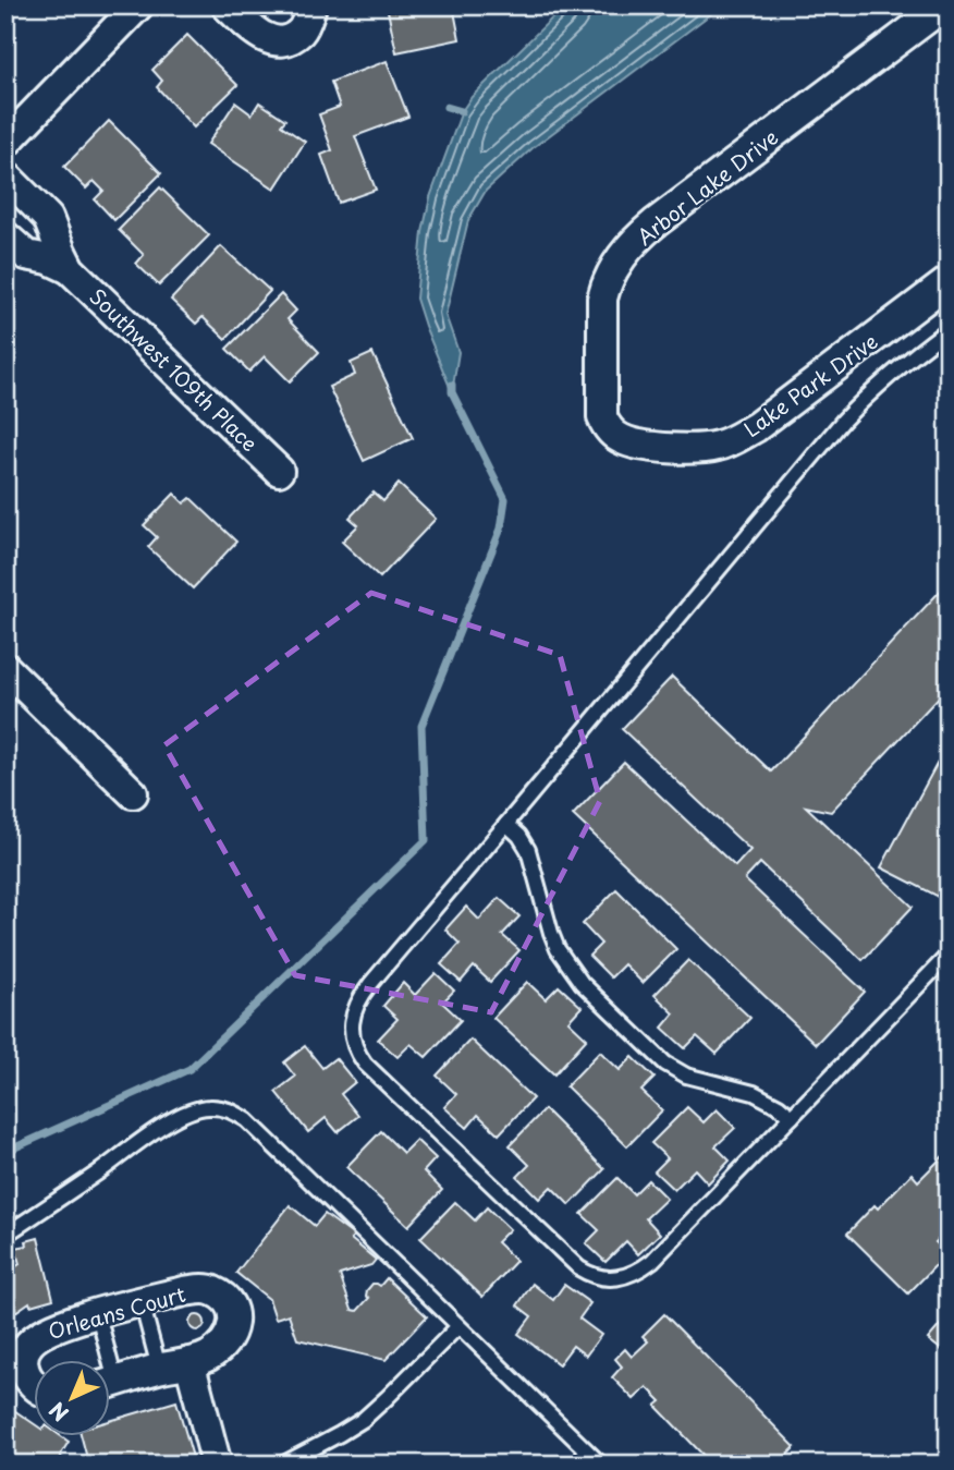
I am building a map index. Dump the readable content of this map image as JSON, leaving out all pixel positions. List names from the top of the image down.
{
  "streets": {
    "street": [
      "Arbor Lake Drive",
      "Southwest 109th Place",
      "Lake Park Drive",
      "Orleans Court"
    ]
  },
  "crossings": [
    ["Arbor Lake Drive", "Lake Park Drive"]
  ],
  "north": "bottom left"
}
